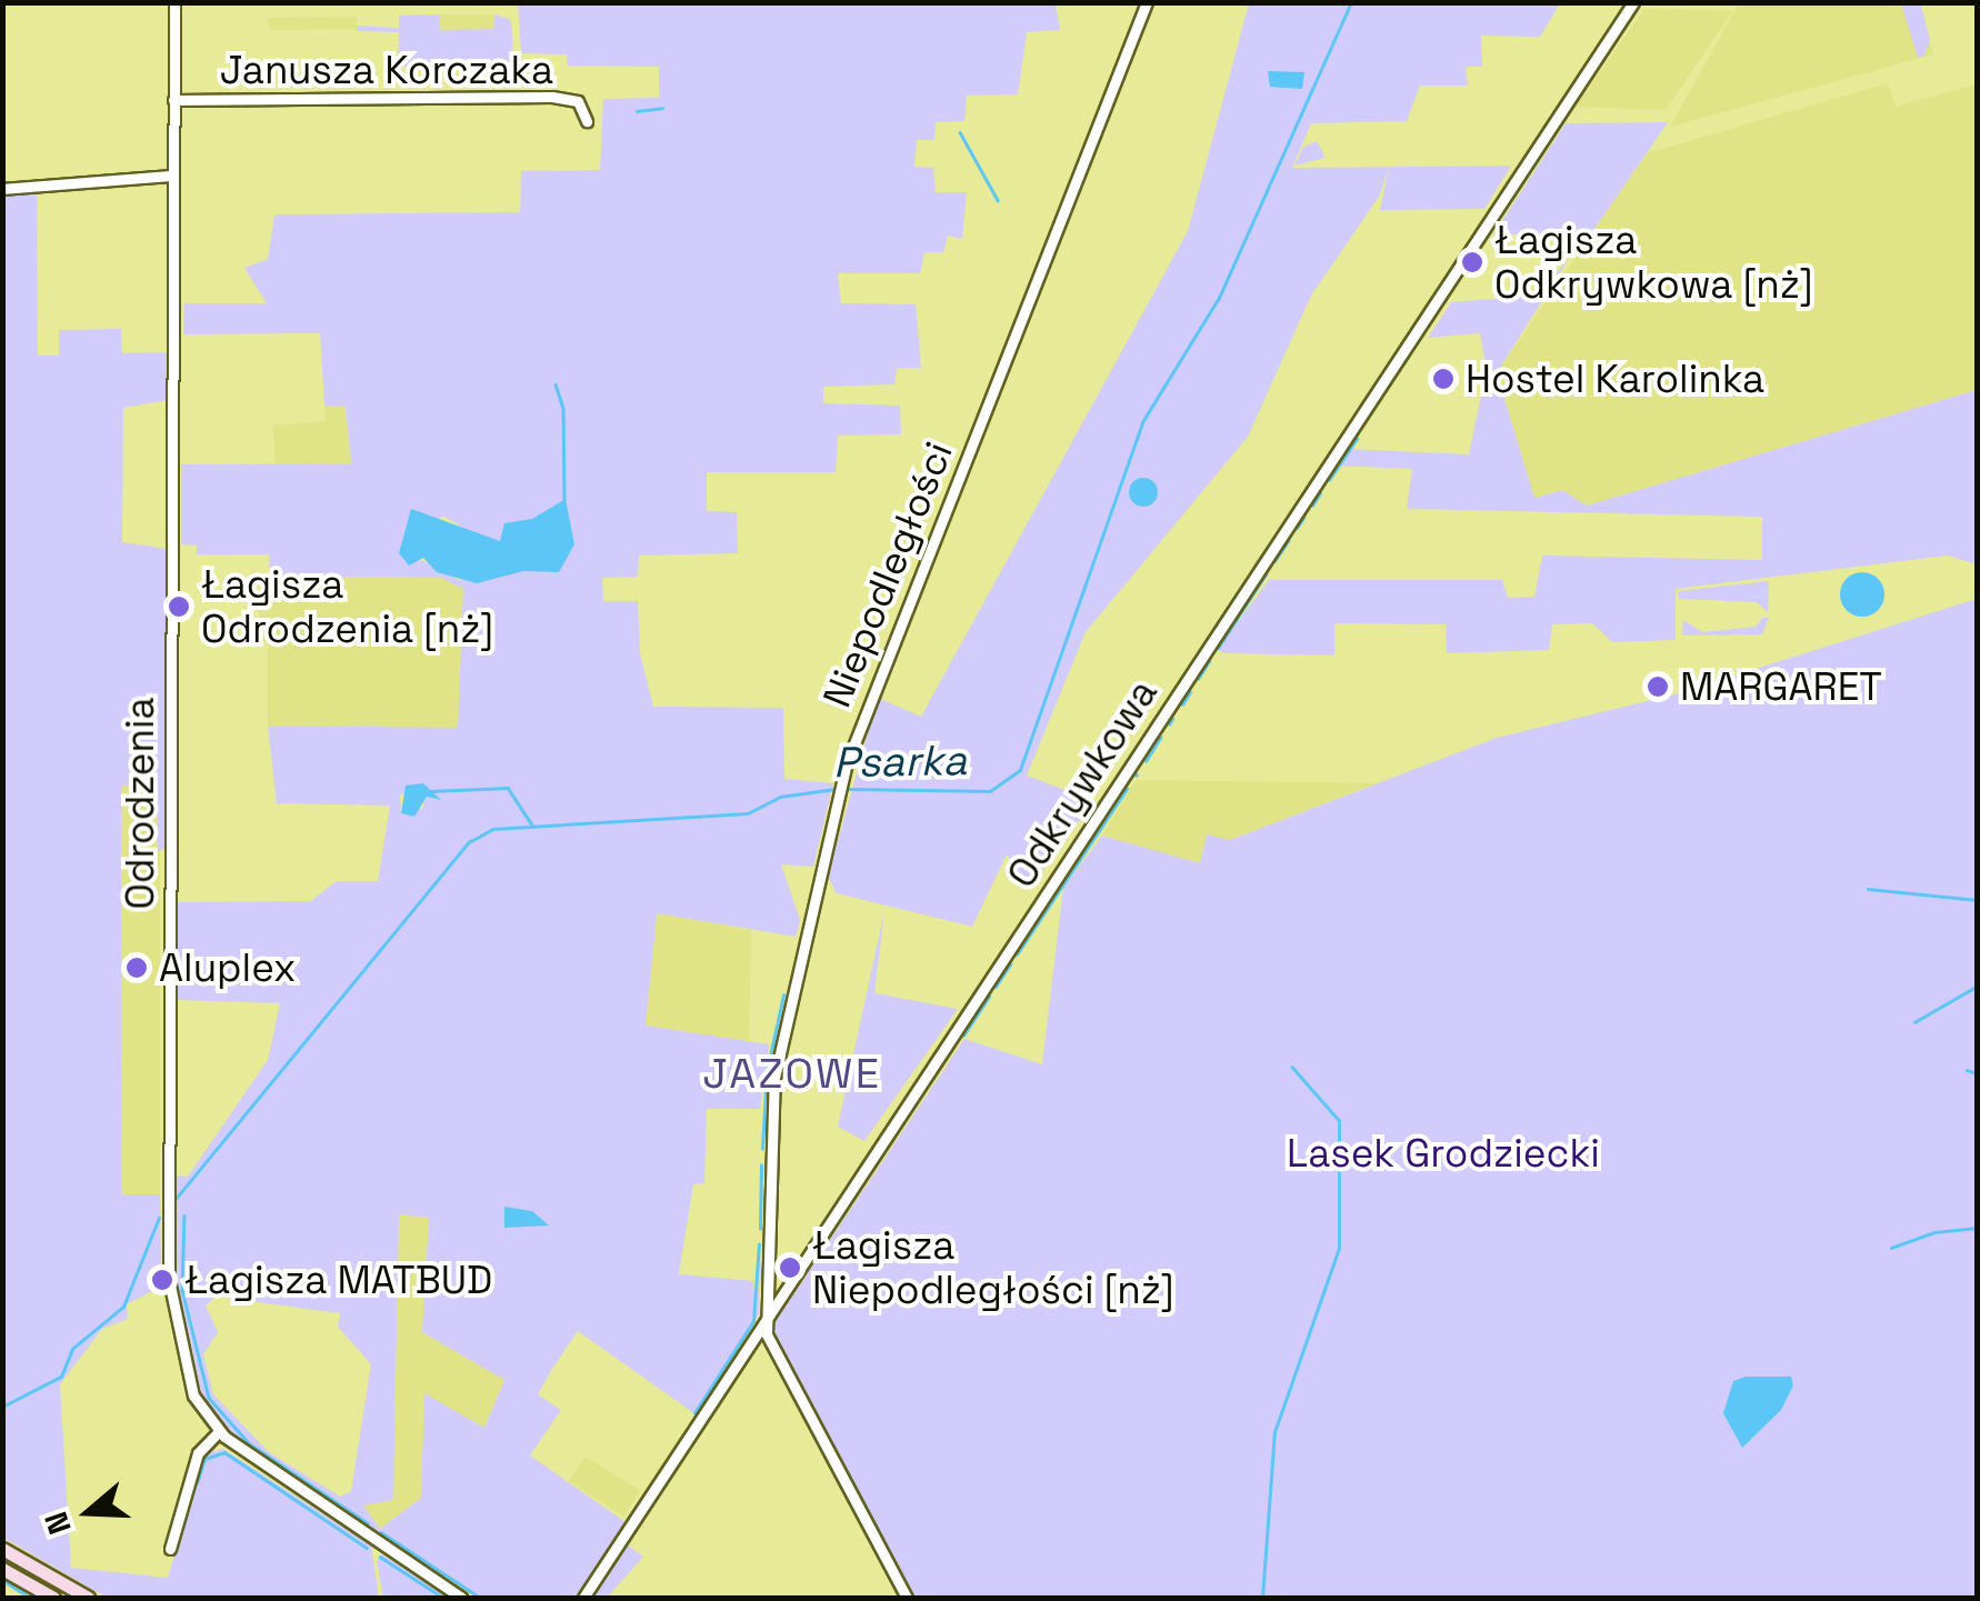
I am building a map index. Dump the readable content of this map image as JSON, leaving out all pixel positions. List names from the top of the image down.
{
  "streets": {
    "street": [
      "Janusza Korczaka",
      "Niepodległości",
      "Odkrywkowa",
      "Odrodzenia"
    ]
  },
  "crossings": [
    ["Janusza Korczaka", "Odrodzenia"],
    ["Niepodległości", "Odkrywkowa"]
  ],
  "districts": ["JAZOWE"],
  "water": ["Psarka"],
  "parks": ["Lasek Grodziecki"],
  "places": [
    "Łagisza Odkrywkowa [nż]",
    "Hostel Karolinka",
    "Łagisza Odrodzenia [nż]",
    "MARGARET",
    "Aluplex",
    "Łagisza Niepodległości [nż]",
    "Łagisza MATBUD"
  ],
  "north": "left"
}
